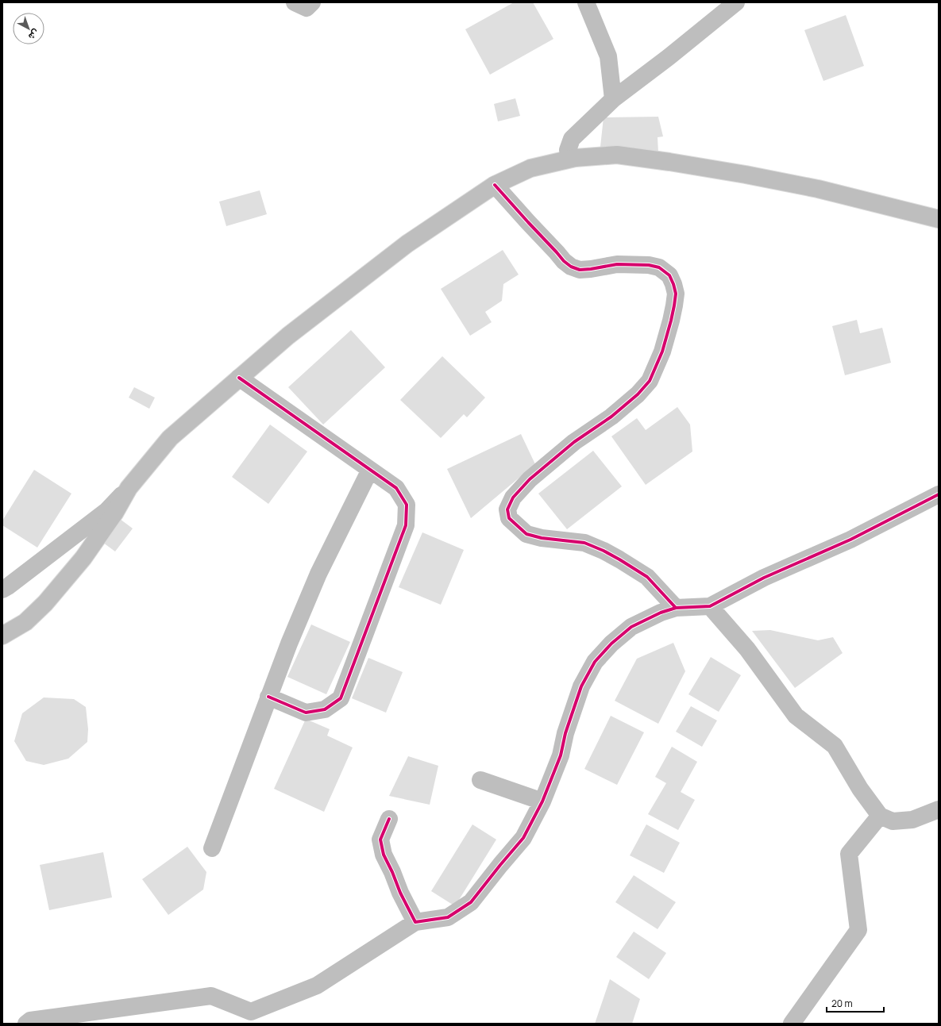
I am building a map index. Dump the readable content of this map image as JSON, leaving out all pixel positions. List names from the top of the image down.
{
  "scale_bar": "20 m",
  "north": "bottom right"
}
